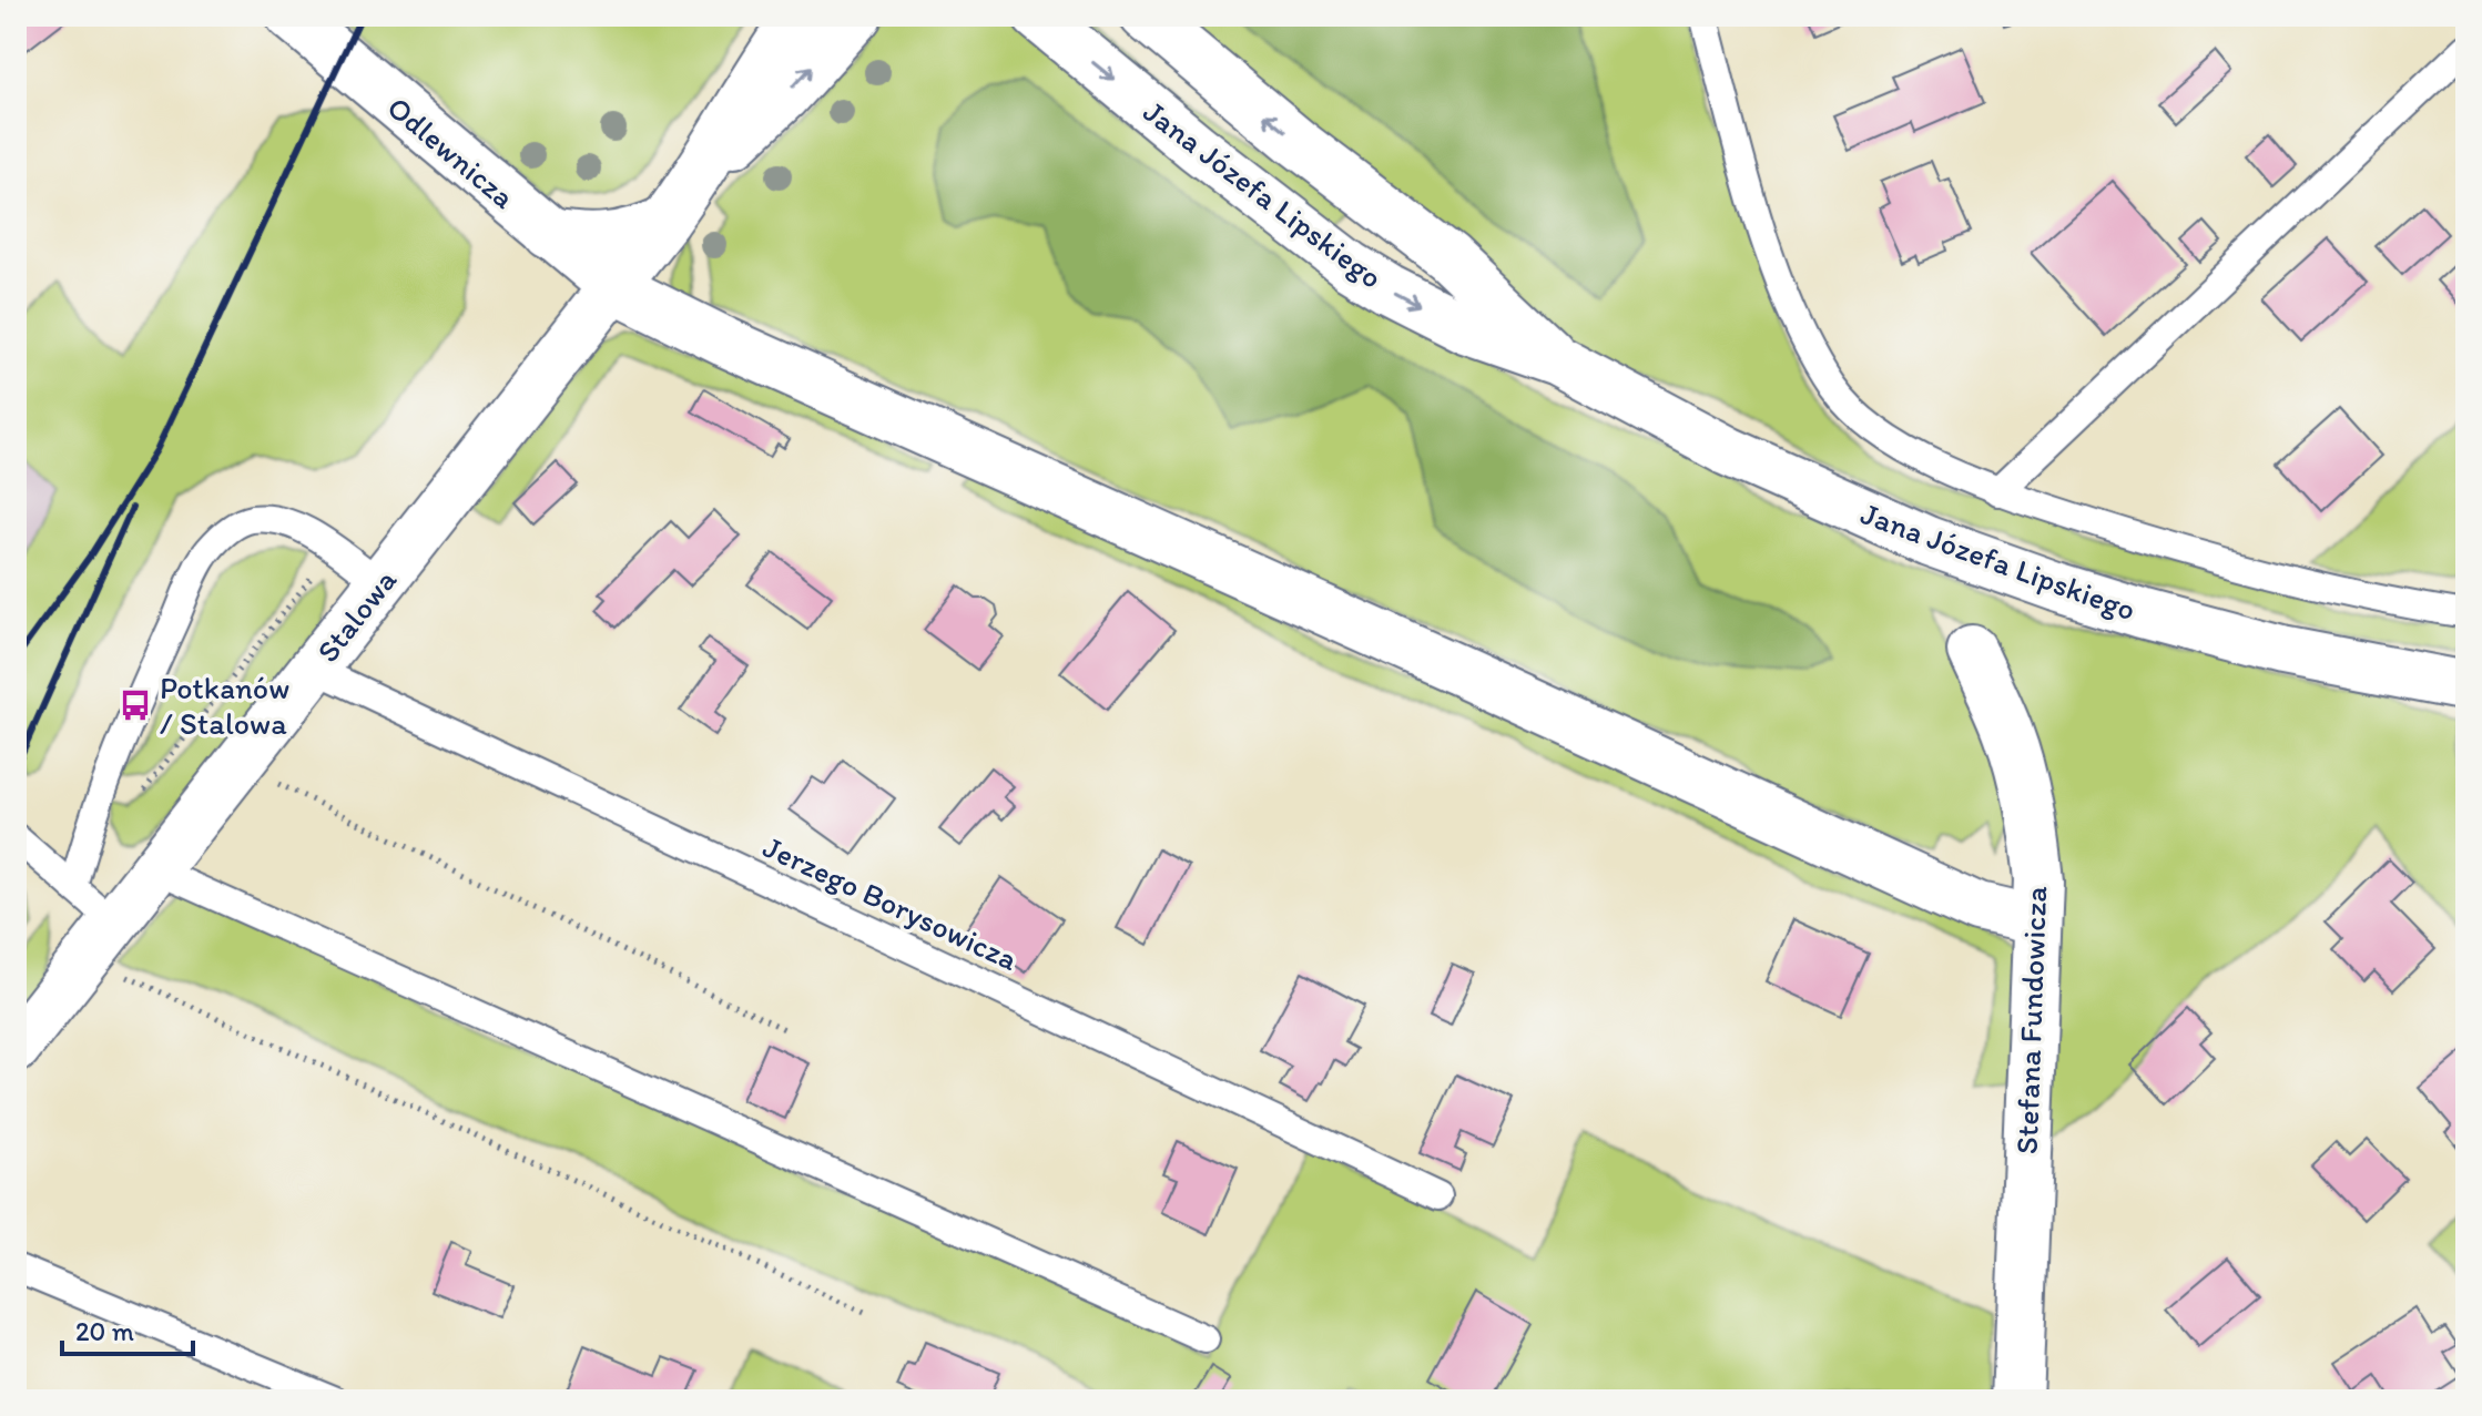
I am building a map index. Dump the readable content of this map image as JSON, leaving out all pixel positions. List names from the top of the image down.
{
  "streets": {
    "street": [
      "Odlewnicza",
      "Jana Józefa Lipskiego",
      "Stalowa",
      "Stefana Fundowicza"
    ],
    "lane": ["Jerzego Borysowicza"]
  },
  "crossings": [
    ["Odlewnicza", "Stalowa"],
    ["Odlewnicza", "Stefana Fundowicza"],
    ["Stalowa", "Jerzego Borysowicza"]
  ],
  "places": {
    "bus stop": ["Potkanów / Stalowa"]
  },
  "scale_bar": "20 m"
}
